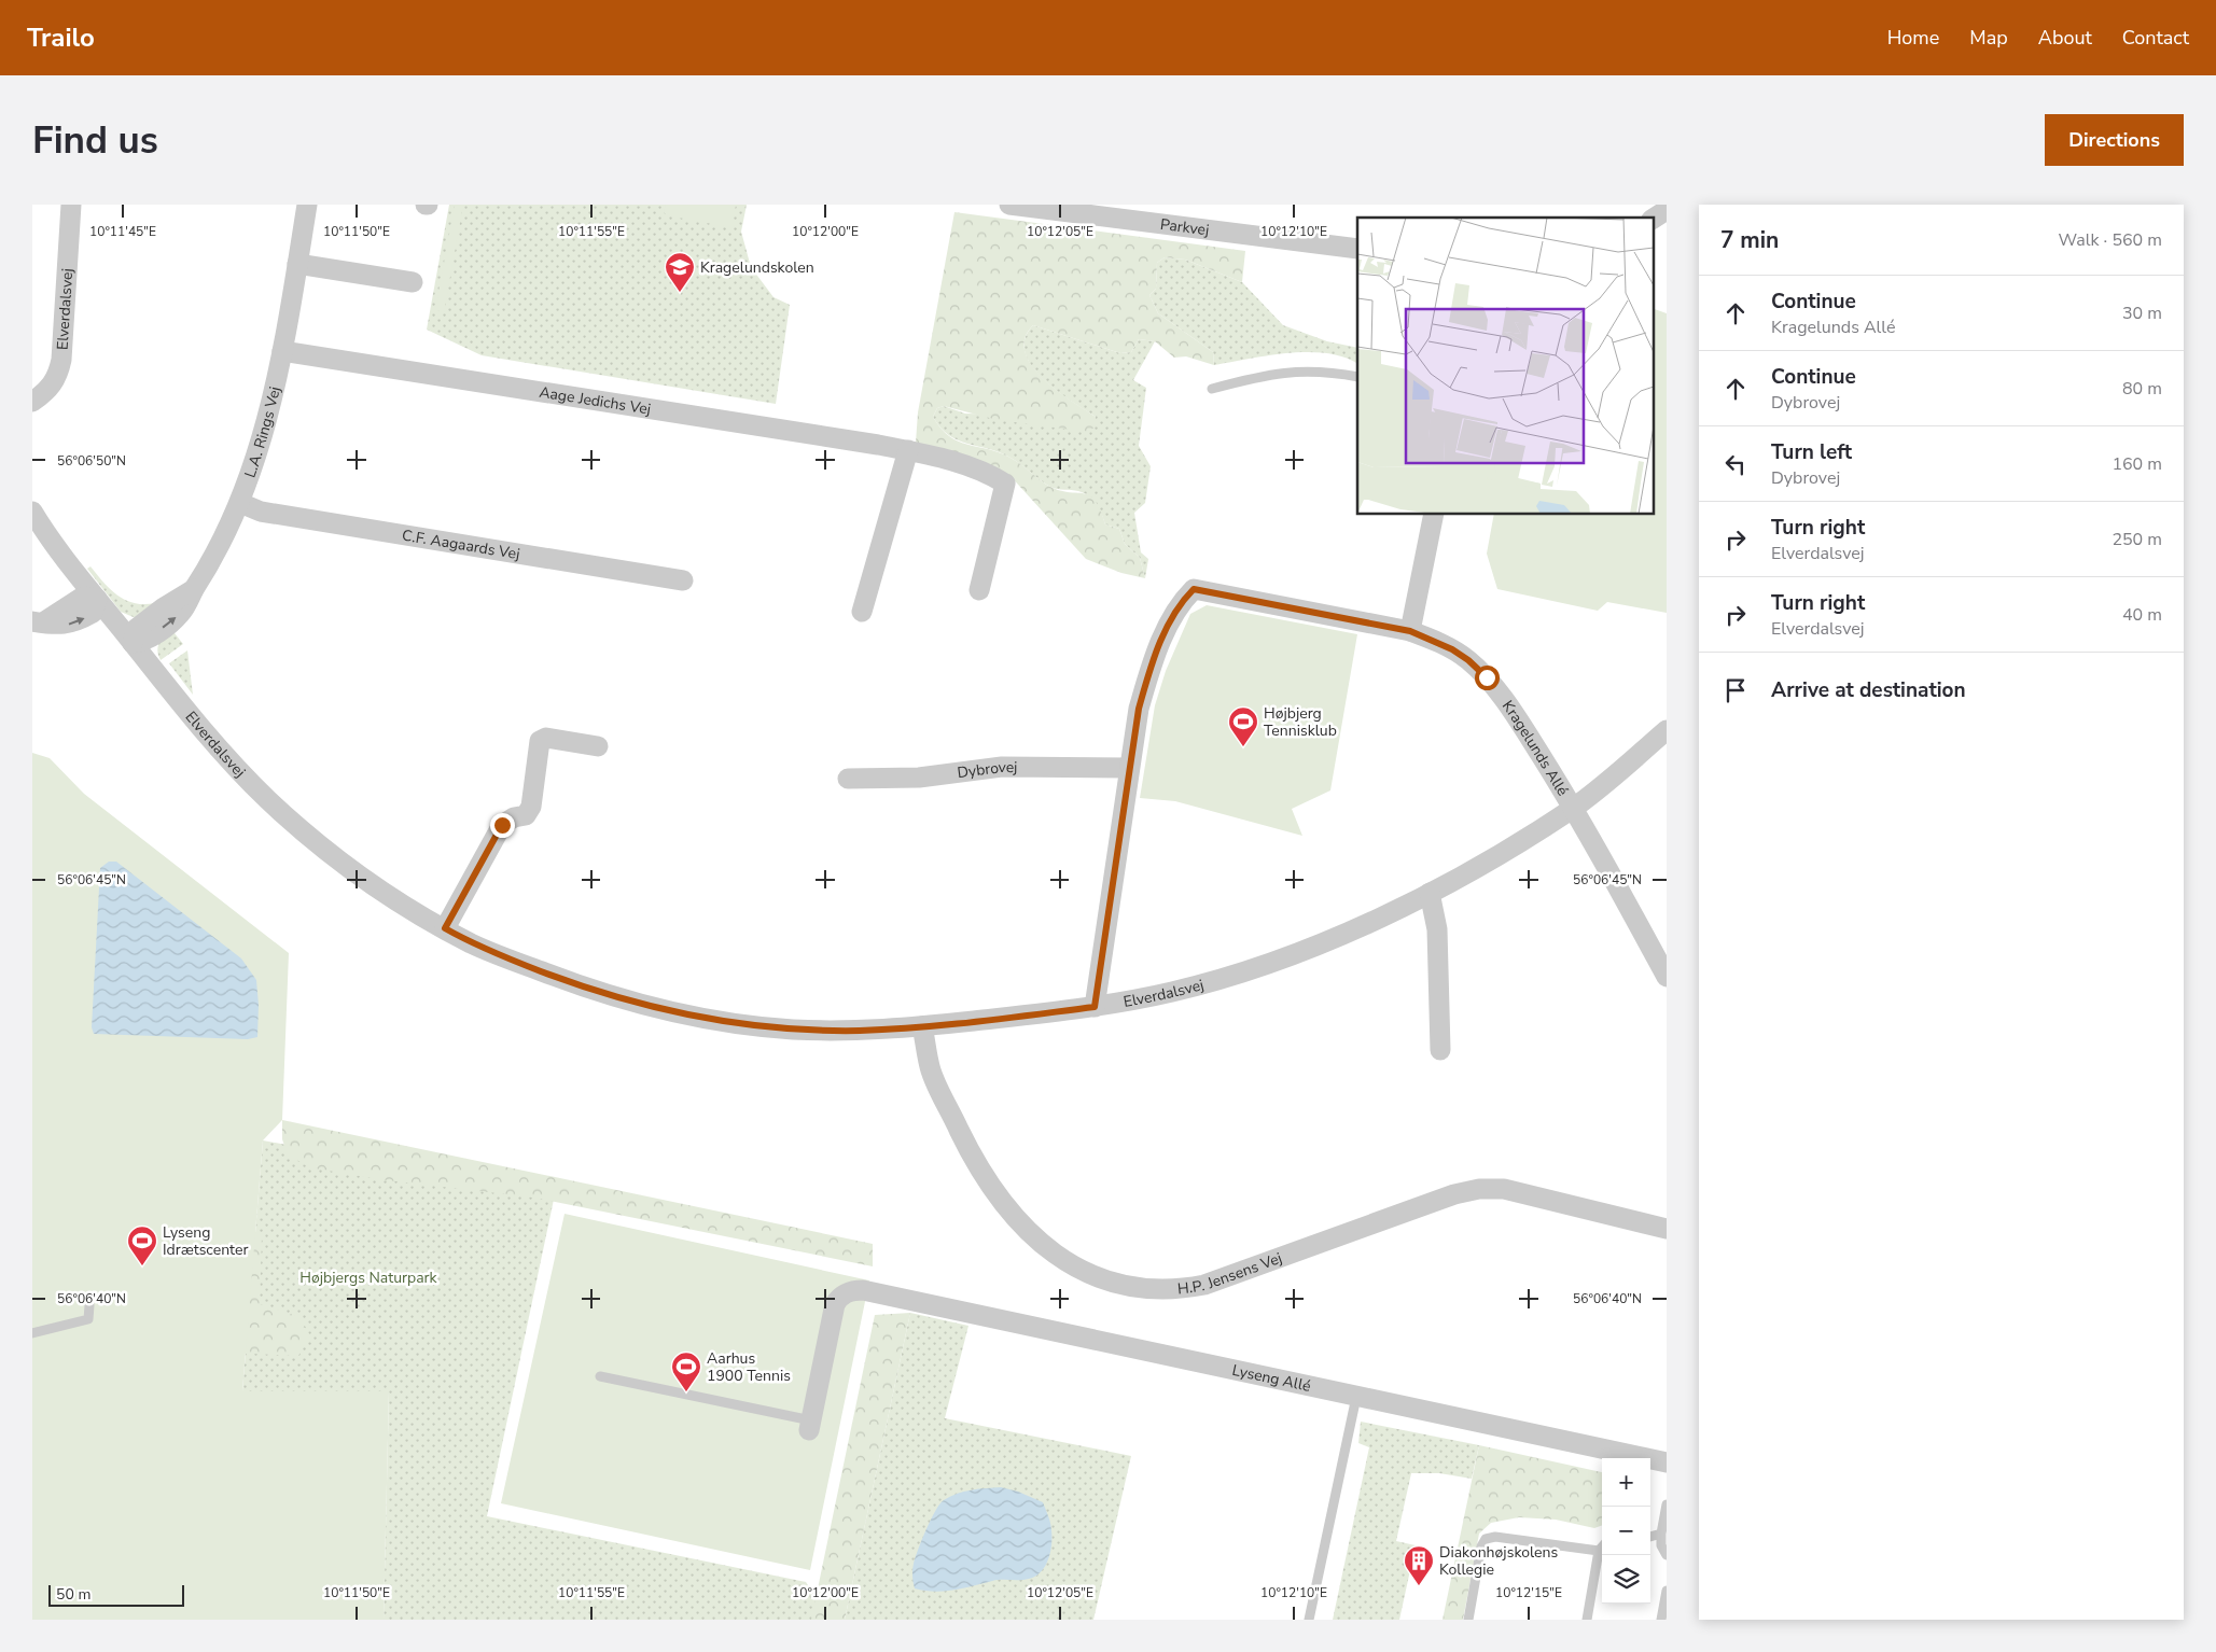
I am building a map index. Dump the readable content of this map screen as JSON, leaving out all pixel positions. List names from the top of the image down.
{
  "streets": {
    "street": [
      "Parkvej",
      "Elverdalsvej",
      "Aage Jedichs Vej",
      "L.A. Rings Vej",
      "C.F. Aagaards Vej",
      "Kragelunds Allé",
      "Dybrovej",
      "H.P. Jensens Vej",
      "Lyseng Allé"
    ]
  },
  "crossings": [
    ["Elverdalsvej", "L.A. Rings Vej"],
    ["Elverdalsvej", "Kragelunds Allé"],
    ["Elverdalsvej", "H.P. Jensens Vej"],
    ["Aage Jedichs Vej", "L.A. Rings Vej"],
    ["L.A. Rings Vej", "C.F. Aagaards Vej"]
  ],
  "parks": ["Højbjergs Naturpark"],
  "places": {
    "school or university": ["Kragelundskolen"],
    "sports": ["Højbjerg Tennisklub", "Lyseng Idrætscenter", "Aarhus 1900 Tennis"],
    "building": ["Diakonhøjskolens Kollegie"]
  },
  "scale_bar": "50 m",
  "page": {
    "header": "Trailo",
    "nav": [
      "Home",
      "Map",
      "About",
      "Contact"
    ],
    "buttons": "Directions",
    "title": "Find us",
    "heading": ["7 min", "Walk · 560 m"],
    "list": [
      ["Continue", "Kragelunds Allé", "30 m"],
      ["Continue", "Dybrovej", "80 m"],
      ["Turn left", "Dybrovej", "160 m"],
      ["Turn right", "Elverdalsvej", "250 m"],
      ["Turn right", "Elverdalsvej", "40 m"],
      "Arrive at destination"
    ],
    "map_buttons": ["+", "−"],
    "scale": "50 m"
  },
  "coordinates": [
    "10°11'45\"E",
    "10°11'50\"E",
    "10°11'55\"E",
    "10°12'00\"E",
    "10°12'05\"E",
    "10°12'10\"E",
    "56°06'50\"N",
    "56°06'45\"N",
    "56°06'40\"N",
    "10°12'15\"E"
  ]
}
